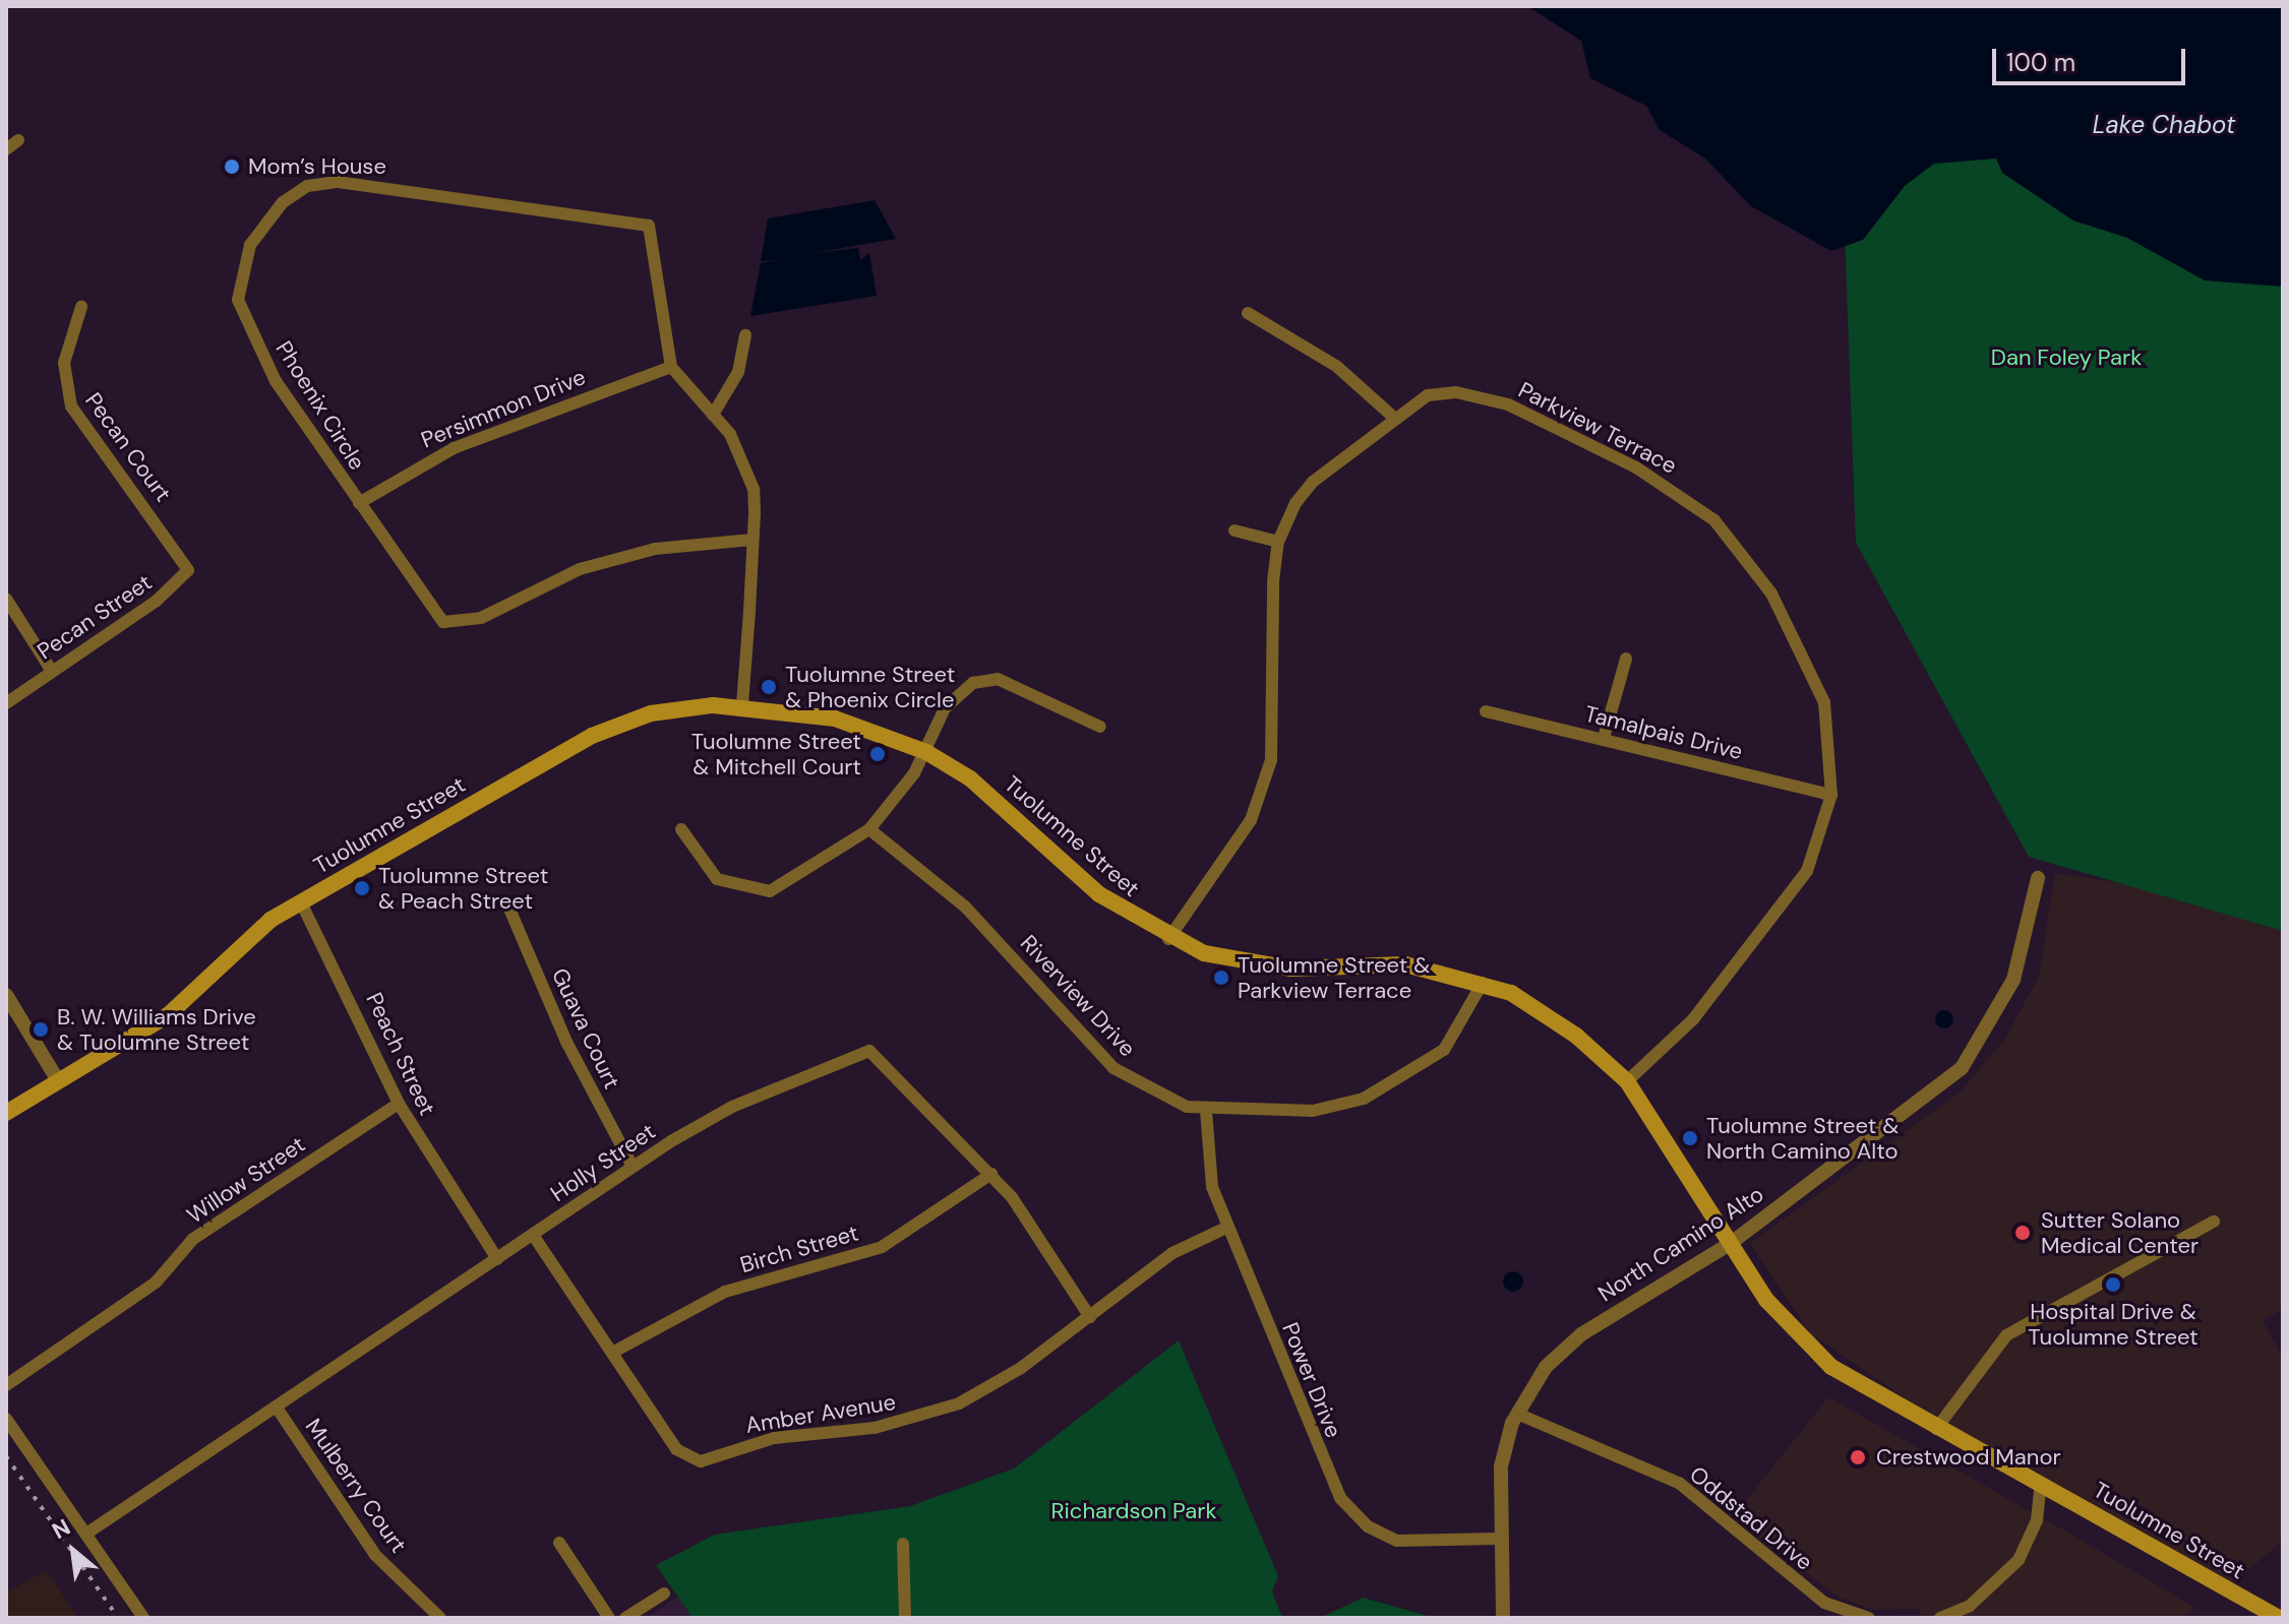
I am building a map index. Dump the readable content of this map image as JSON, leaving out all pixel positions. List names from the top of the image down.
{
  "streets": {
    "main road": ["Tuolumne Street"],
    "street": [
      "Phoenix Circle",
      "Persimmon Drive",
      "Parkview Terrace",
      "Pecan Court",
      "Pecan Street",
      "Tamalpais Drive",
      "Riverview Drive",
      "Guava Court",
      "Peach Street",
      "Holly Street",
      "Willow Street",
      "North Camino Alto",
      "Birch Street",
      "Power Drive",
      "Amber Avenue",
      "Mulberry Court",
      "Oddstad Drive"
    ]
  },
  "crossings": [
    ["Phoenix Circle", "Persimmon Drive"],
    ["Parkview Terrace", "Tamalpais Drive"],
    ["Parkview Terrace", "Tuolumne Street"],
    ["Pecan Court", "Pecan Street"],
    ["Tuolumne Street", "Riverview Drive"],
    ["Tuolumne Street", "Peach Street"],
    ["Tuolumne Street", "North Camino Alto"],
    ["Riverview Drive", "Power Drive"],
    ["Guava Court", "Holly Street"],
    ["Peach Street", "Holly Street"],
    ["Peach Street", "Willow Street"],
    ["Holly Street", "Birch Street"],
    ["Holly Street", "Amber Avenue"],
    ["Holly Street", "Mulberry Court"],
    ["North Camino Alto", "Power Drive"],
    ["North Camino Alto", "Oddstad Drive"],
    ["Birch Street", "Amber Avenue"],
    ["Power Drive", "Amber Avenue"]
  ],
  "water": ["Lake Chabot"],
  "parks": ["Dan Foley Park", "Richardson Park"],
  "places": [
    "Mom’s House",
    "Tuolumne Street & Phoenix Circle",
    "Tuolumne Street & Mitchell Court",
    "Tuolumne Street & Peach Street",
    "Tuolumne Street & Parkview Terrace",
    "B. W. Williams Drive & Tuolumne Street",
    "Tuolumne Street & North Camino Alto",
    "Sutter Solano Medical Center",
    "Hospital Drive & Tuolumne Street",
    "Crestwood Manor"
  ],
  "scale_bar": "100 m",
  "north": "top left"
}
